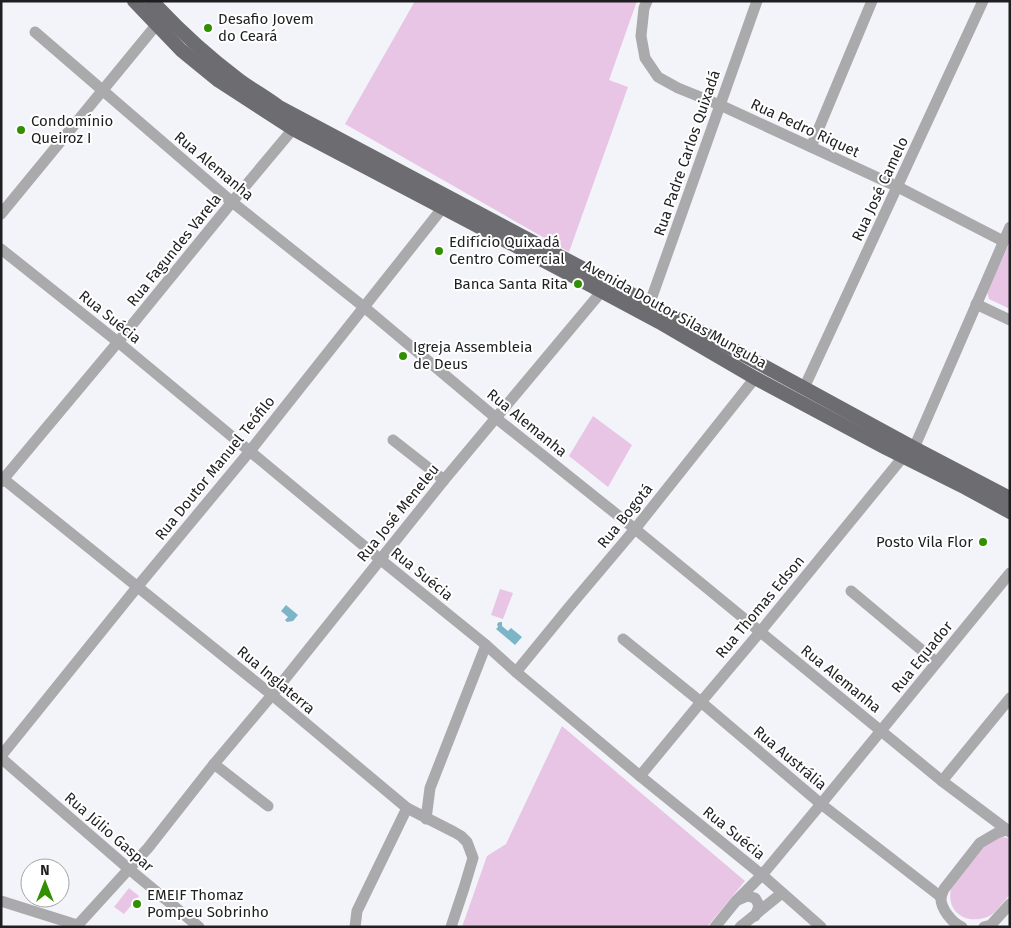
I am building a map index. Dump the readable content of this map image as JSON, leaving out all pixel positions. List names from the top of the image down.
{
  "streets": {
    "main road": ["Avenida Doutor Silas Munguba"],
    "street": [
      "Rua Pedro Riquet",
      "Rua Padre Carlos Quixadá",
      "Rua Alemanha",
      "Rua José Camelo",
      "Rua Fagundes Varela",
      "Rua Suécia",
      "Rua Doutor Manuel Teófilo",
      "Rua José Meneleu",
      "Rua Bogotá",
      "Rua Thomas Edson",
      "Rua Equador",
      "Rua Inglaterra",
      "Rua Austrália",
      "Rua Júlio Gaspar"
    ]
  },
  "crossings": [
    ["Rua Pedro Riquet", "Rua Padre Carlos Quixadá"],
    ["Rua Pedro Riquet", "Rua José Camelo"],
    ["Rua Padre Carlos Quixadá", "Avenida Doutor Silas Munguba"],
    ["Rua Alemanha", "Rua Fagundes Varela"],
    ["Rua Alemanha", "Rua Doutor Manuel Teófilo"],
    ["Rua Alemanha", "Rua José Meneleu"],
    ["Rua Alemanha", "Rua Bogotá"],
    ["Rua Alemanha", "Rua Thomas Edson"],
    ["Rua Alemanha", "Rua Equador"],
    ["Rua José Camelo", "Avenida Doutor Silas Munguba"],
    ["Rua Fagundes Varela", "Avenida Doutor Silas Munguba"],
    ["Rua Fagundes Varela", "Rua Suécia"],
    ["Rua Fagundes Varela", "Rua Inglaterra"],
    ["Avenida Doutor Silas Munguba", "Rua Doutor Manuel Teófilo"],
    ["Avenida Doutor Silas Munguba", "Rua José Meneleu"],
    ["Avenida Doutor Silas Munguba", "Rua Bogotá"],
    ["Avenida Doutor Silas Munguba", "Rua Thomas Edson"],
    ["Rua Suécia", "Rua Doutor Manuel Teófilo"],
    ["Rua Suécia", "Rua José Meneleu"],
    ["Rua Suécia", "Rua Bogotá"],
    ["Rua Suécia", "Rua Thomas Edson"],
    ["Rua Suécia", "Rua Equador"],
    ["Rua Doutor Manuel Teófilo", "Rua Inglaterra"],
    ["Rua Doutor Manuel Teófilo", "Rua Júlio Gaspar"],
    ["Rua José Meneleu", "Rua Inglaterra"],
    ["Rua José Meneleu", "Rua Júlio Gaspar"],
    ["Rua Thomas Edson", "Rua Austrália"],
    ["Rua Equador", "Rua Austrália"]
  ],
  "places": [
    "Desafio Jovem do Ceará",
    "Condomínio Queiroz I",
    "Edifício Quixadá Centro Comercial",
    "Banca Santa Rita",
    "Igreja Assembleia de Deus",
    "Posto Vila Flor",
    "EMEIF Thomaz Pompeu Sobrinho"
  ],
  "north": "top"
}
